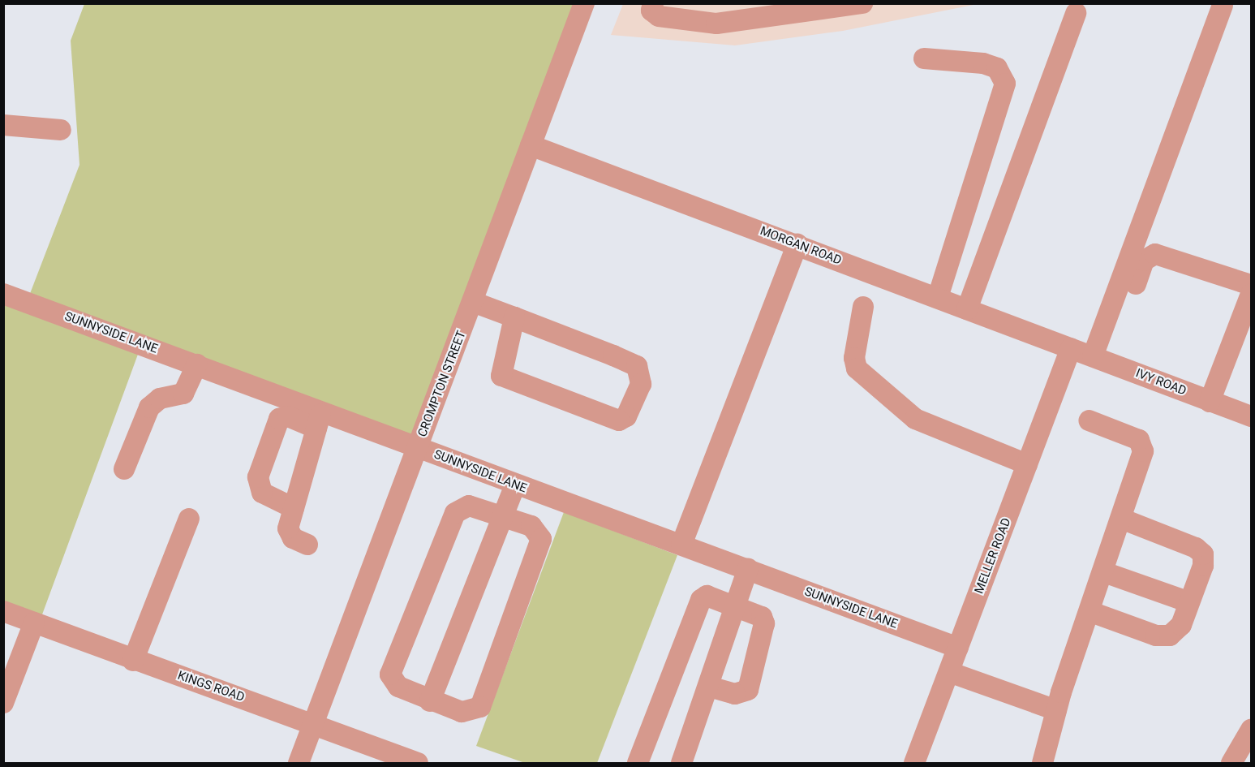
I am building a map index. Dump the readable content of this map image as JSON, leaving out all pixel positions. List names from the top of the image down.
{
  "streets": {
    "street": [
      "MORGAN ROAD",
      "SUNNYSIDE LANE",
      "IVY ROAD",
      "CROMPTON STREET",
      "MELLER ROAD",
      "KINGS ROAD"
    ]
  },
  "crossings": [
    ["MORGAN ROAD", "IVY ROAD"],
    ["MORGAN ROAD", "CROMPTON STREET"],
    ["MORGAN ROAD", "MELLER ROAD"],
    ["SUNNYSIDE LANE", "CROMPTON STREET"],
    ["SUNNYSIDE LANE", "MELLER ROAD"],
    ["IVY ROAD", "MELLER ROAD"],
    ["CROMPTON STREET", "KINGS ROAD"]
  ]
}
